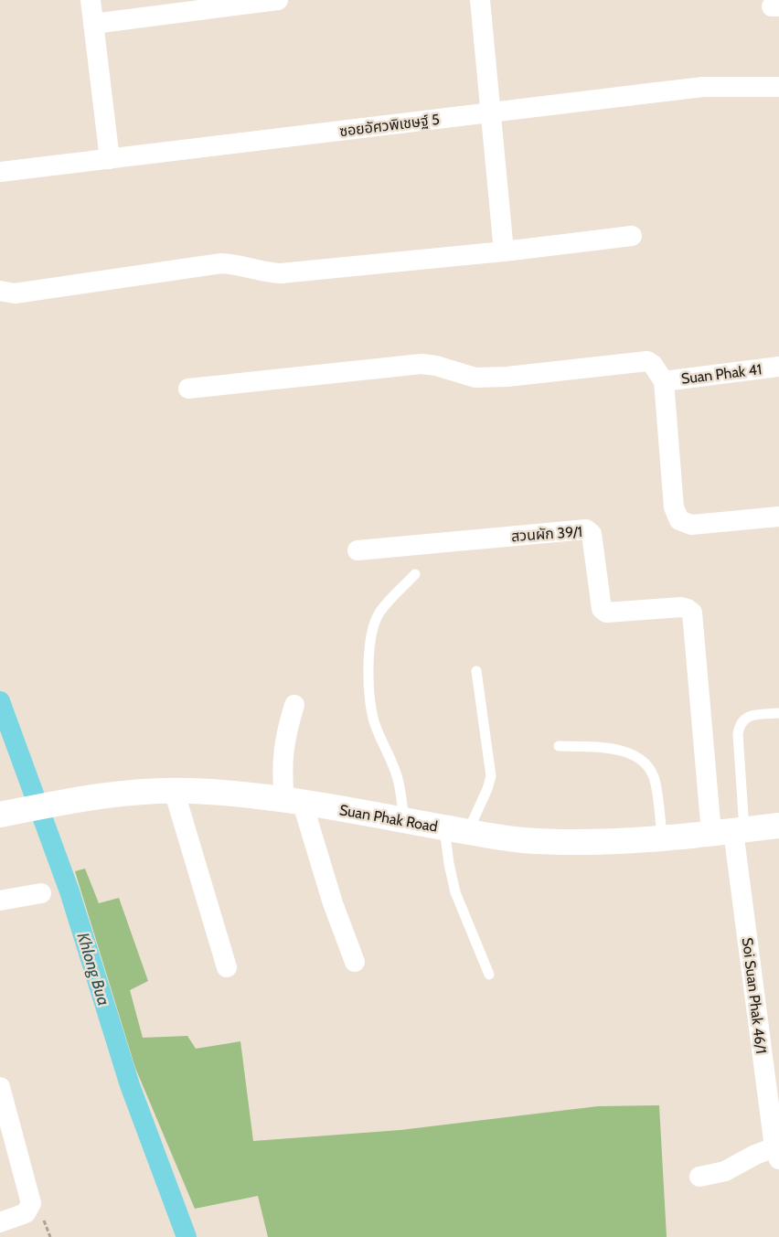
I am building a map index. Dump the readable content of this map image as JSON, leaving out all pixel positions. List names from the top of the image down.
{
  "streets": {
    "street": [
      "ซอยอัศวพิเชษฐ์ 5",
      "Suan Phak 41",
      "สวนผัก 39/1",
      "Suan Phak Road",
      "Soi Suan Phak 46/1"
    ]
  },
  "crossings": [
    ["สวนผัก 39/1", "Suan Phak Road"],
    ["สวนผัก 39/1", "Soi Suan Phak 46/1"],
    ["Suan Phak Road", "Soi Suan Phak 46/1"]
  ],
  "water": ["Khlong Bua"]
}
